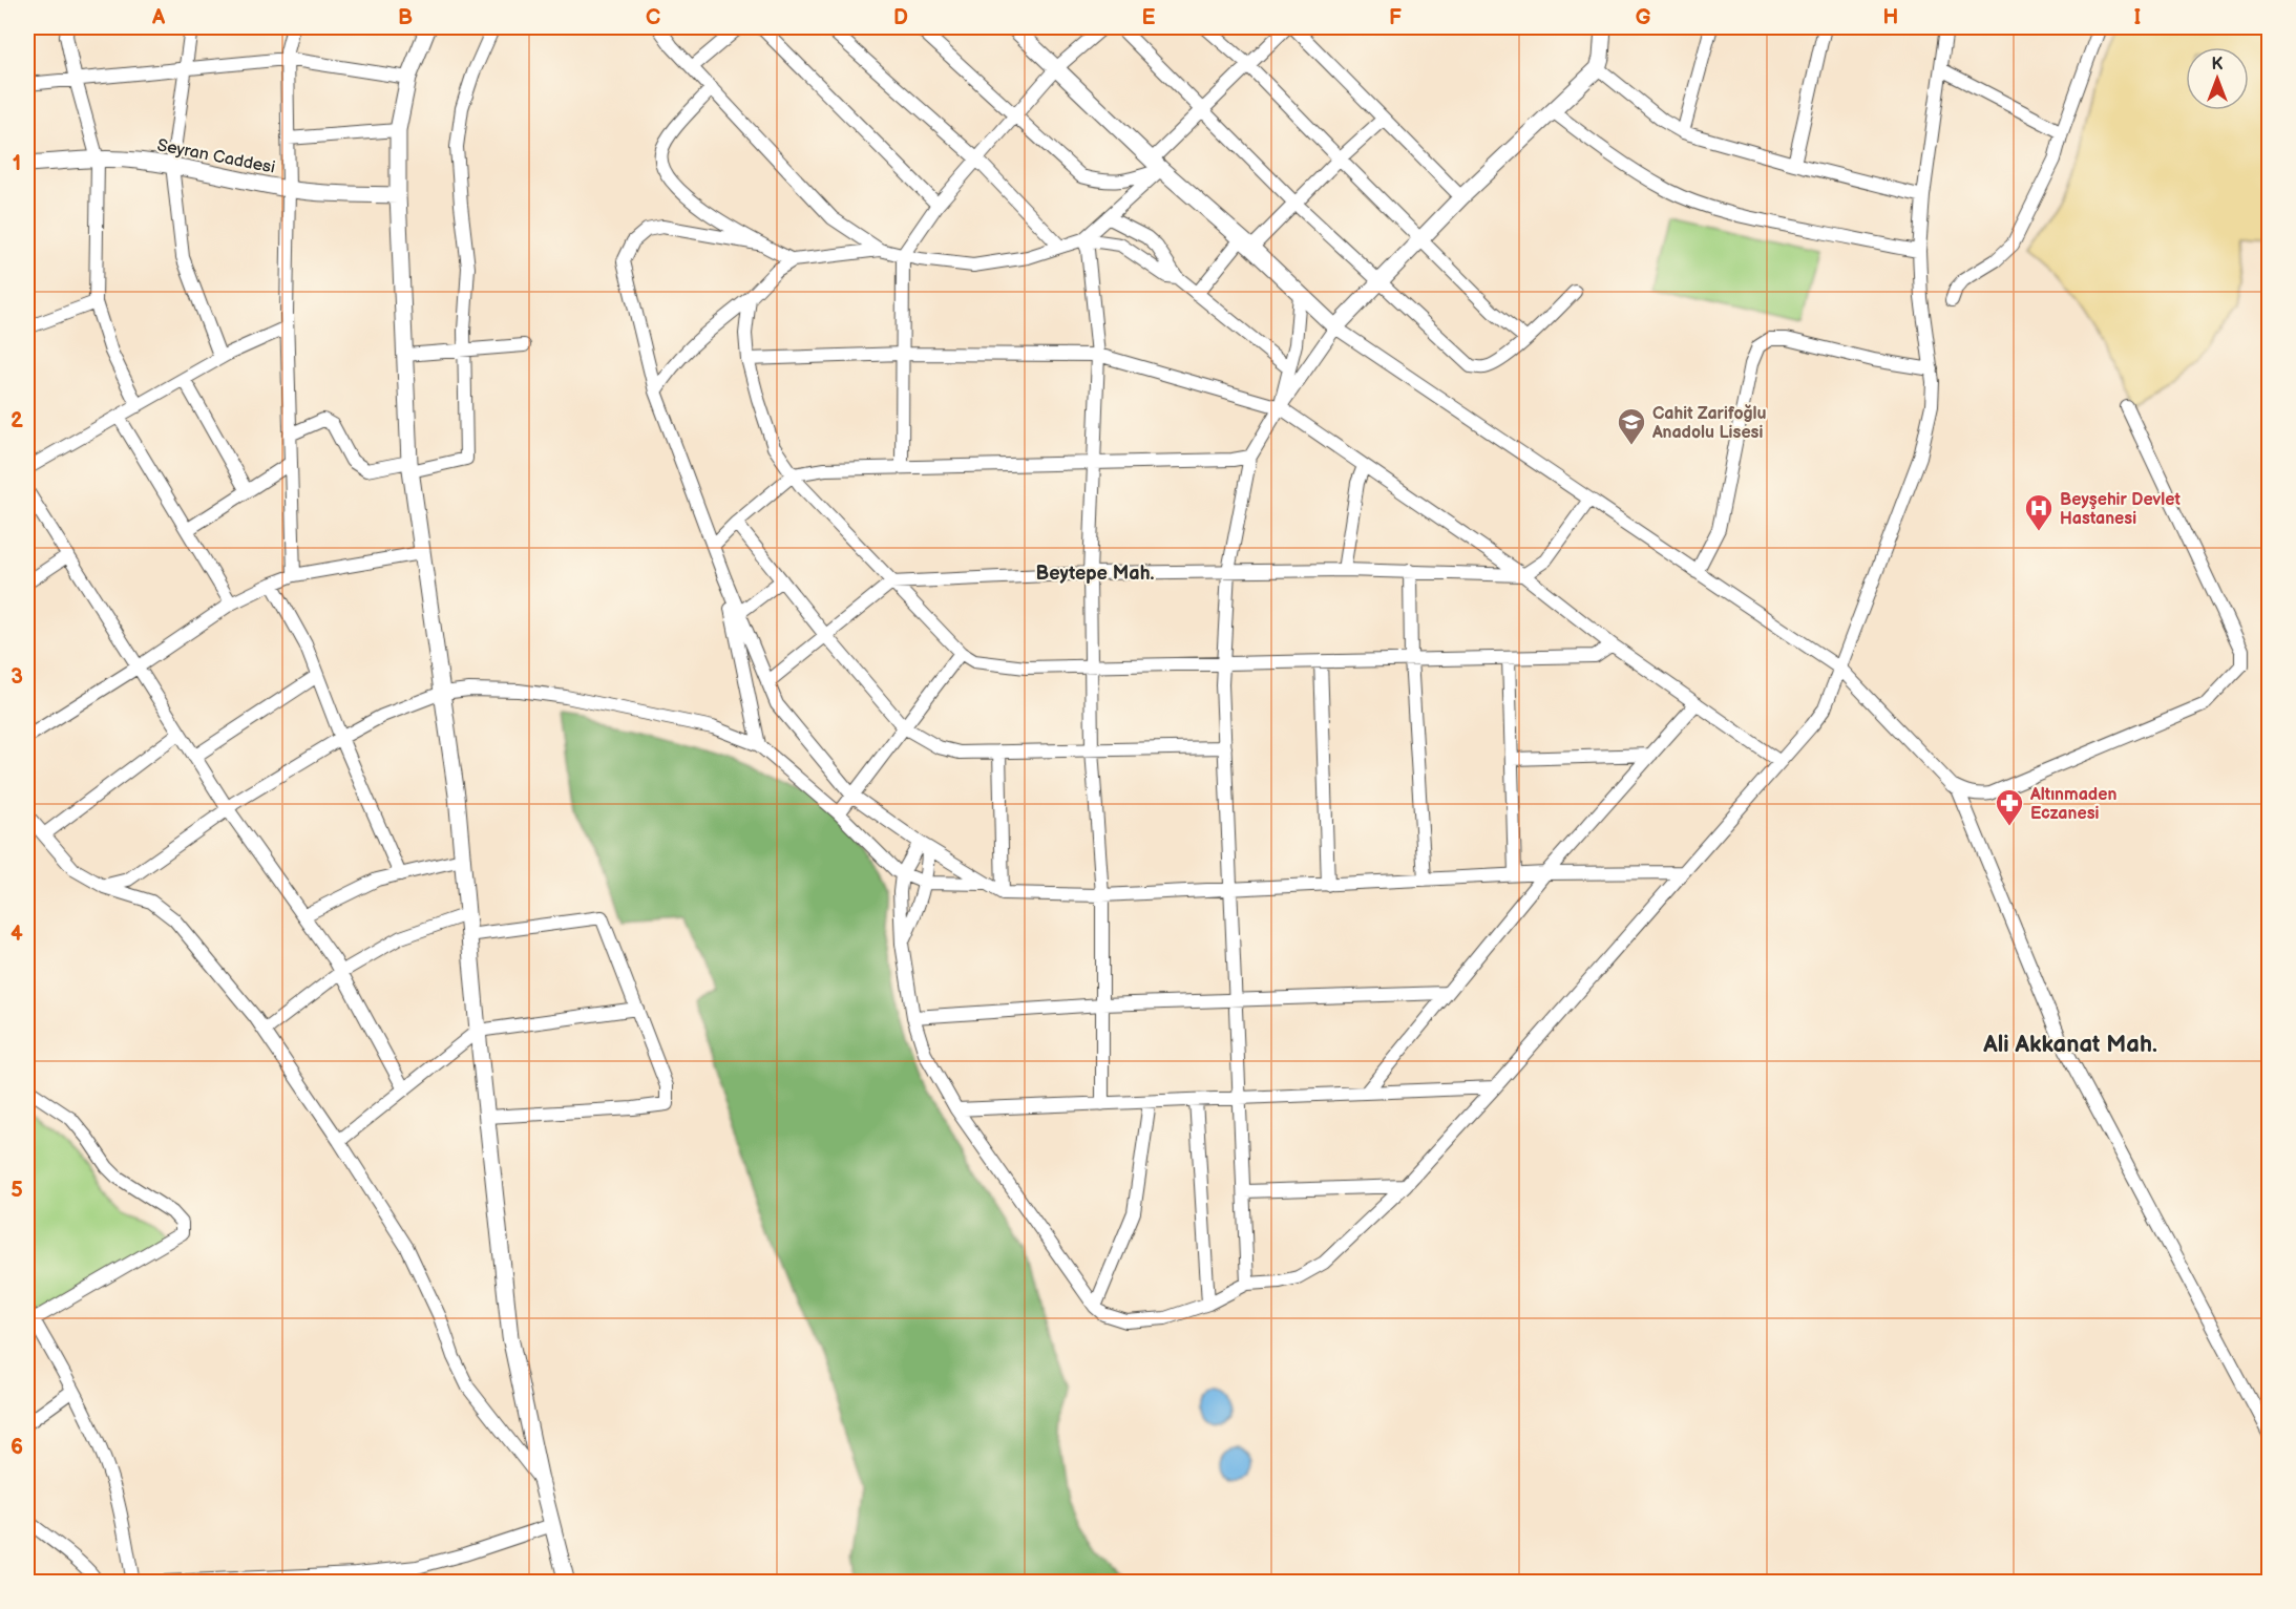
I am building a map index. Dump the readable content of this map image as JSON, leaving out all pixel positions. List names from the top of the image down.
{
  "streets": {
    "street": ["Seyran Caddesi"]
  },
  "districts": ["Beytepe Mah.", "Ali Akkanat Mah."],
  "places": {
    "school or university": ["Cahit Zarifoğlu Anadolu Lisesi"],
    "hospital": ["Beyşehir Devlet Hastanesi"],
    "pharmacy": ["Altınmaden Eczanesi"]
  },
  "north": "top",
  "grid": {
    "columns": [
      "A",
      "B",
      "C",
      "D",
      "E",
      "F",
      "G",
      "H",
      "I"
    ],
    "rows": [
      "1",
      "2",
      "3",
      "4",
      "5",
      "6"
    ]
  }
}
